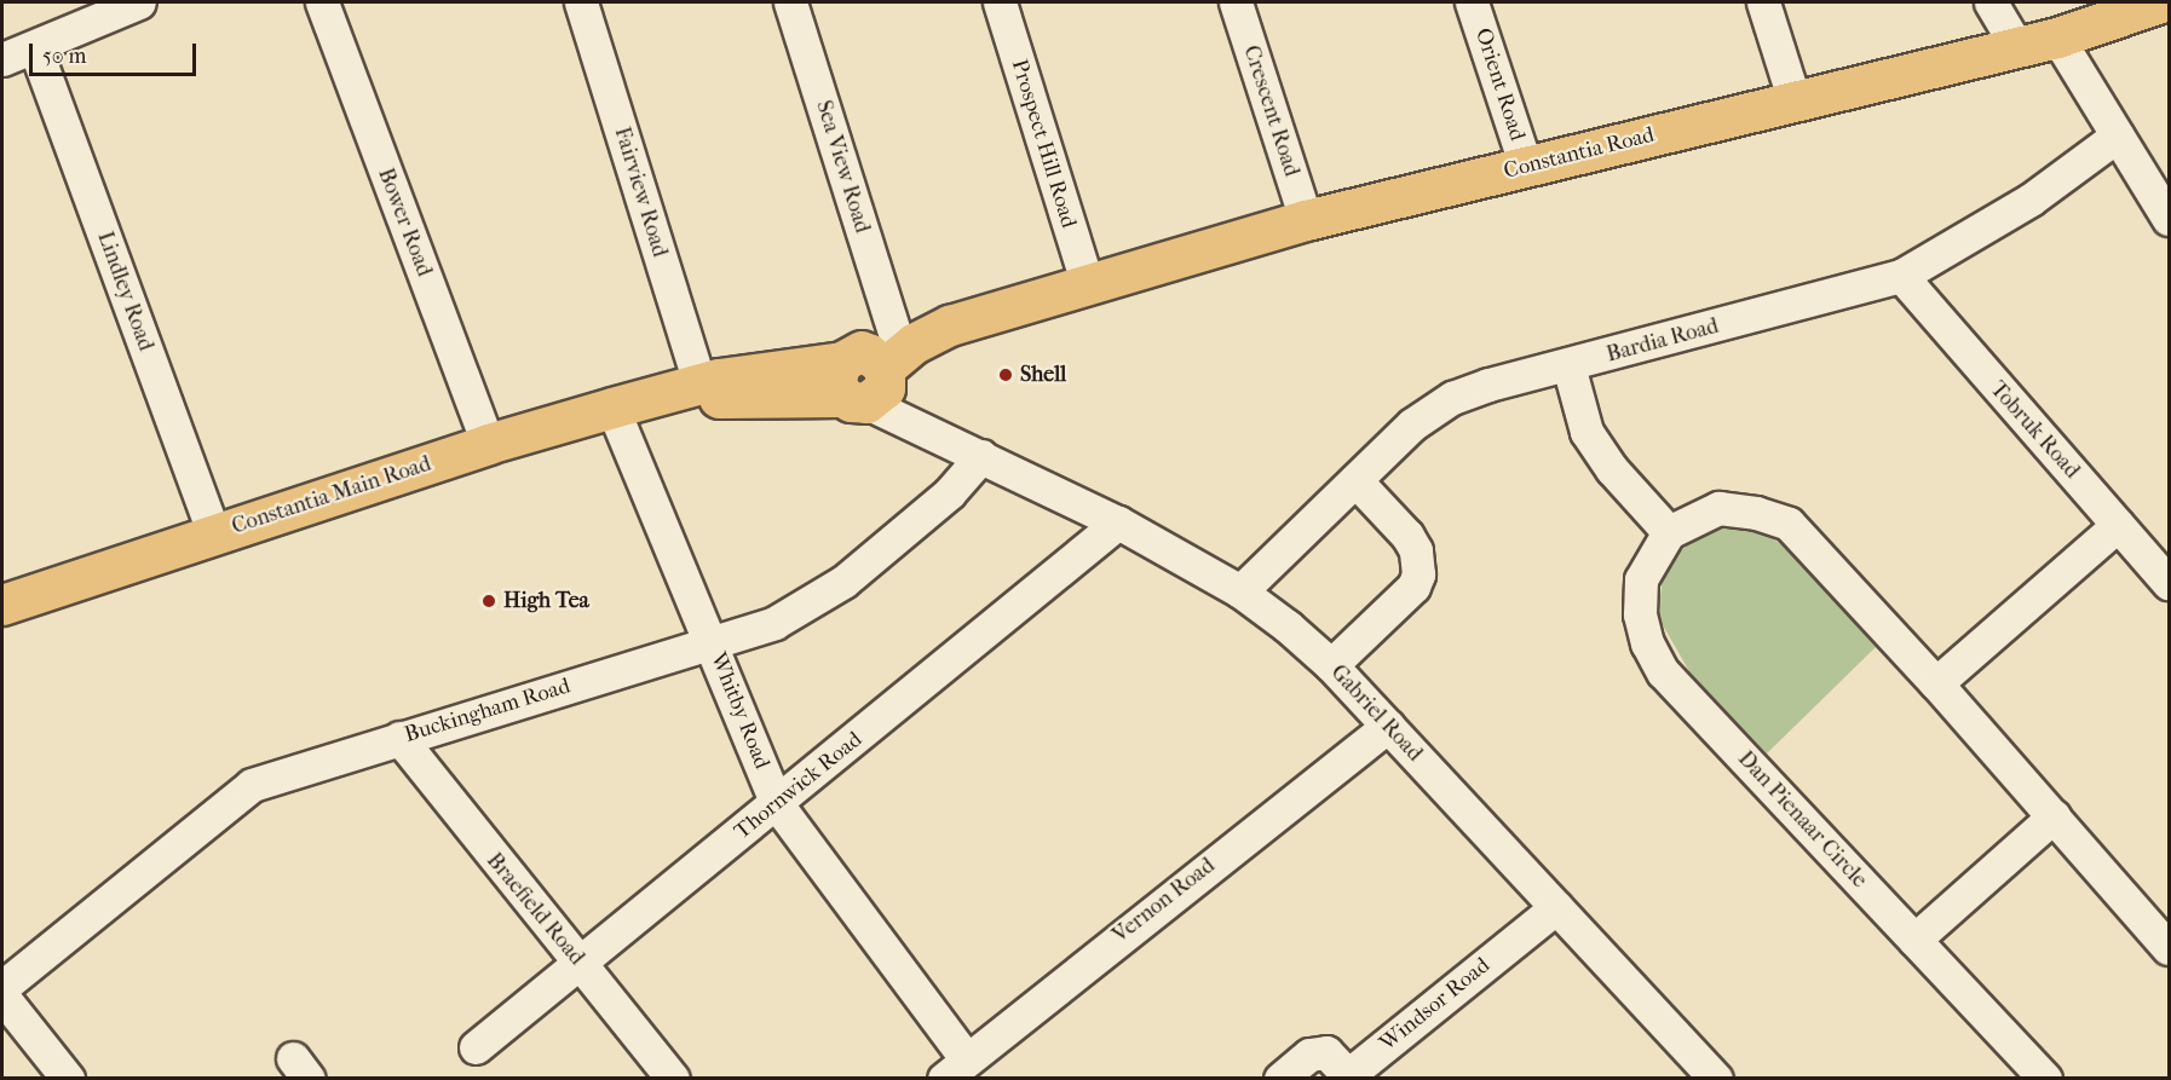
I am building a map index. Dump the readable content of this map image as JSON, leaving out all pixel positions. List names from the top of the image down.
{
  "streets": {
    "main road": ["Constantia Road", "Constantia Main Road"],
    "street": [
      "Orient Road",
      "Crescent Road",
      "Prospect Hill Road",
      "Sea View Road",
      "Fairview Road",
      "Bower Road",
      "Lindley Road",
      "Bardia Road",
      "Tobruk Road",
      "Buckingham Road",
      "Whitby Road",
      "Gabriel Road",
      "Thornwick Road",
      "Dan Pienaar Circle",
      "Vernon Road",
      "Braefield Road",
      "Windsor Road"
    ]
  },
  "crossings": [
    ["Orient Road", "Constantia Road"],
    ["Crescent Road", "Constantia Road"],
    ["Prospect Hill Road", "Constantia Road"],
    ["Constantia Road", "Sea View Road"],
    ["Constantia Road", "Constantia Main Road"],
    ["Constantia Road", "Gabriel Road"],
    ["Sea View Road", "Constantia Main Road"],
    ["Sea View Road", "Gabriel Road"],
    ["Fairview Road", "Constantia Main Road"],
    ["Bower Road", "Constantia Main Road"],
    ["Lindley Road", "Constantia Main Road"],
    ["Bardia Road", "Tobruk Road"],
    ["Bardia Road", "Gabriel Road"],
    ["Constantia Main Road", "Whitby Road"],
    ["Constantia Main Road", "Gabriel Road"],
    ["Buckingham Road", "Whitby Road"],
    ["Buckingham Road", "Gabriel Road"],
    ["Buckingham Road", "Braefield Road"],
    ["Whitby Road", "Thornwick Road"],
    ["Whitby Road", "Vernon Road"],
    ["Gabriel Road", "Thornwick Road"],
    ["Gabriel Road", "Vernon Road"],
    ["Gabriel Road", "Windsor Road"],
    ["Thornwick Road", "Braefield Road"]
  ],
  "places": ["Shell", "High Tea"],
  "scale_bar": "50 m"
}
